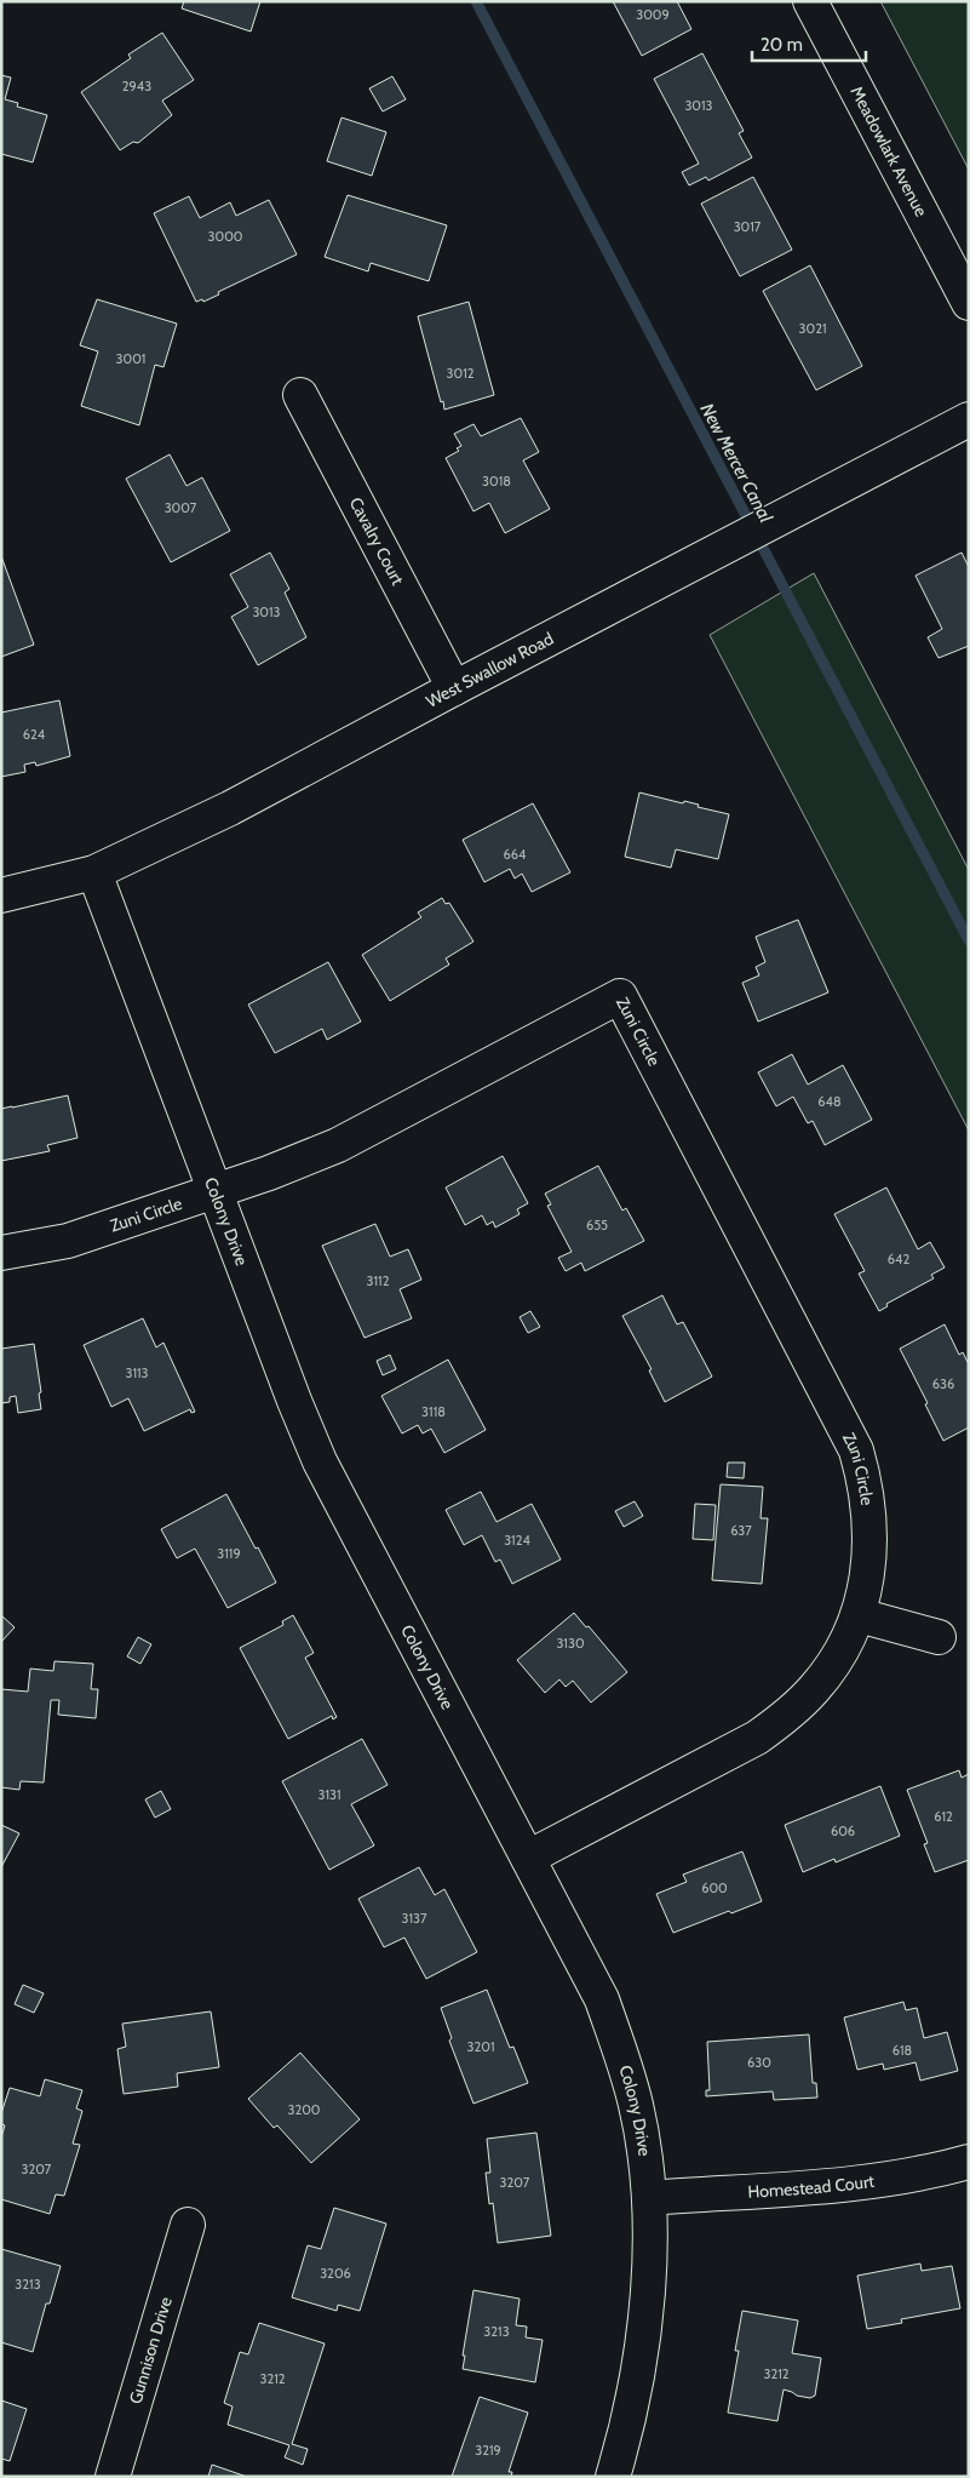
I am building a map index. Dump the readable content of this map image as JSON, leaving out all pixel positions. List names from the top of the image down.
{
  "streets": {
    "street": [
      "Meadowlark Avenue",
      "Cavalry Court",
      "West Swallow Road",
      "Zuni Circle",
      "Colony Drive",
      "Homestead Court",
      "Gunnison Drive"
    ]
  },
  "crossings": [
    ["Cavalry Court", "West Swallow Road"],
    ["West Swallow Road", "Colony Drive"],
    ["Zuni Circle", "Colony Drive"],
    ["Colony Drive", "Homestead Court"]
  ],
  "water": ["New Mercer Canal"],
  "house_numbers": [
    "3009",
    "2943",
    "3013",
    "3017",
    "3000",
    "3021",
    "3001",
    "3012",
    "3018",
    "3007",
    "3013",
    "624",
    "664",
    "648",
    "655",
    "642",
    "3112",
    "3113",
    "636",
    "3118",
    "637",
    "3124",
    "3119",
    "3130",
    "3131",
    "612",
    "606",
    "600",
    "3137",
    "3201",
    "618",
    "630",
    "3200",
    "3207",
    "3207",
    "3206",
    "3213",
    "3213",
    "3212",
    "3212",
    "3219"
  ],
  "scale_bar": "20 m"
}
